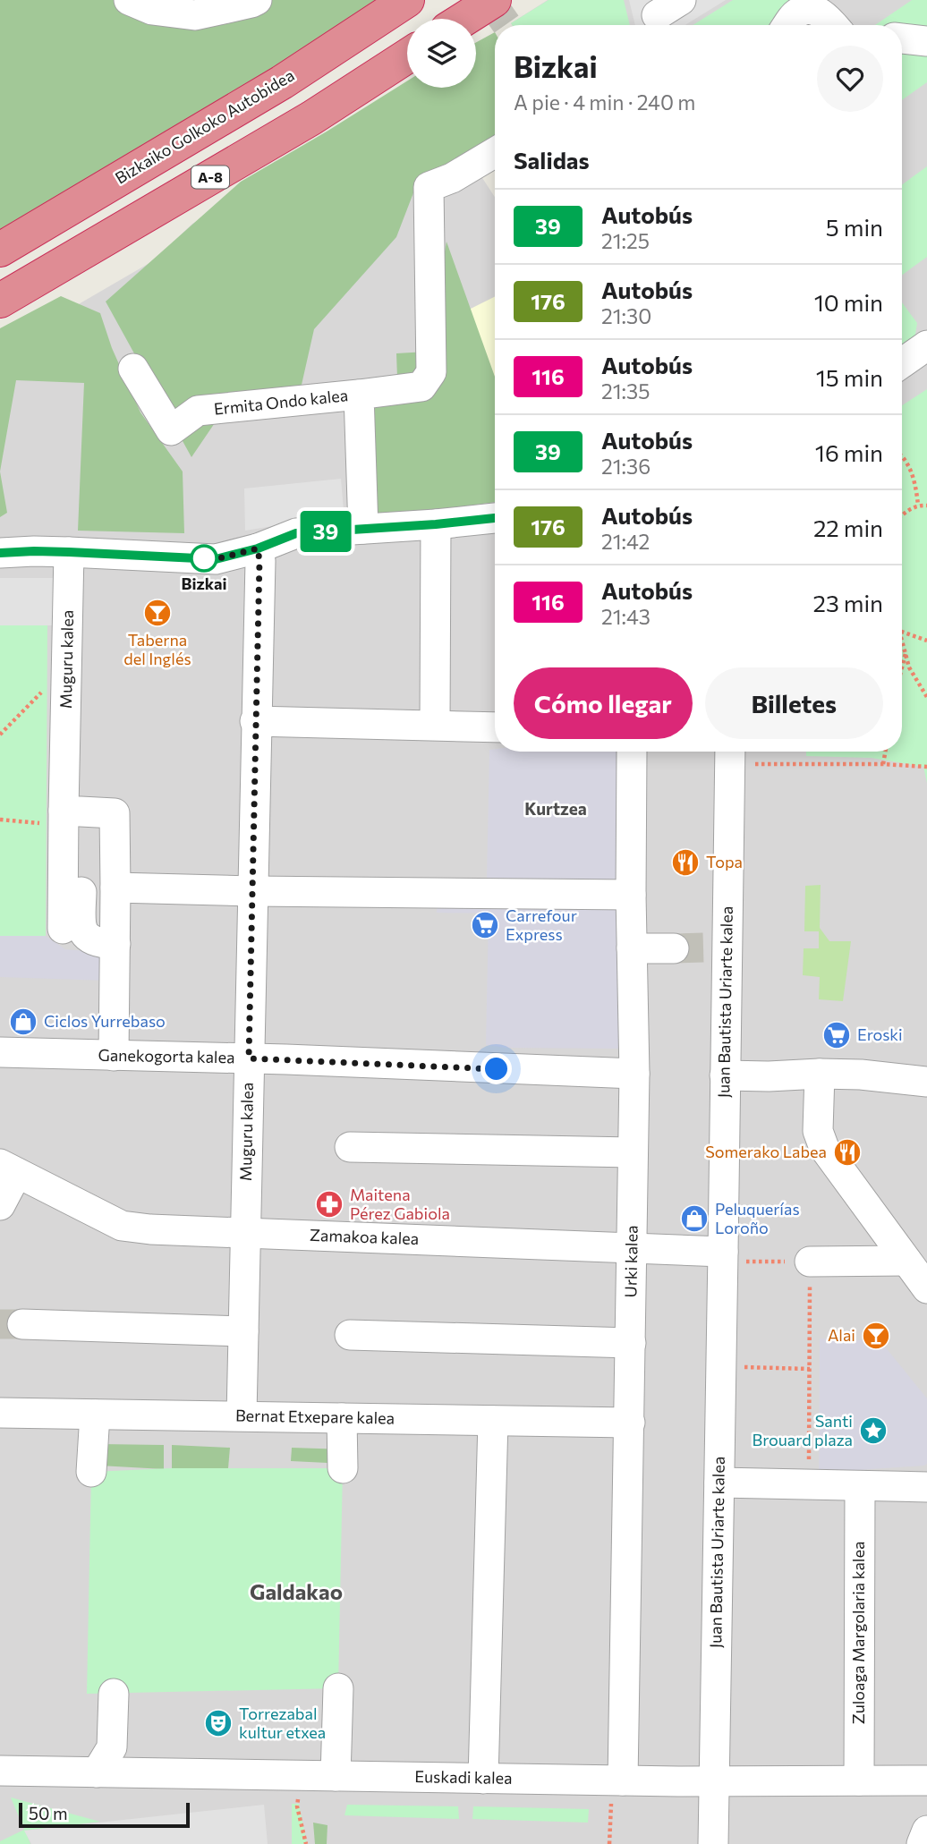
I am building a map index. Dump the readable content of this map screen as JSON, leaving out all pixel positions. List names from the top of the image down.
{
  "streets": {
    "highway": ["Bizkaiko Golkoko Autobidea", "A-8"],
    "street": [
      "Ermita Ondo kalea",
      "Muguru kalea",
      "Juan Bautista Uriarte kalea",
      "Ganekogorta kalea",
      "Zamakoa kalea",
      "Urki kalea",
      "Bernat Etxepare kalea",
      "Zuloaga Margolaria kalea",
      "Euskadi kalea"
    ]
  },
  "crossings": [
    ["Muguru kalea", "Ganekogorta kalea"],
    ["Muguru kalea", "Zamakoa kalea"],
    ["Muguru kalea", "Bernat Etxepare kalea"],
    ["Juan Bautista Uriarte kalea", "Zamakoa kalea"],
    ["Juan Bautista Uriarte kalea", "Euskadi kalea"],
    ["Ganekogorta kalea", "Urki kalea"],
    ["Zamakoa kalea", "Urki kalea"],
    ["Urki kalea", "Bernat Etxepare kalea"],
    ["Urki kalea", "Euskadi kalea"],
    ["Zuloaga Margolaria kalea", "Euskadi kalea"]
  ],
  "districts": ["Kurtzea", "Galdakao"],
  "places": {
    "other": ["Bizkai"],
    "bar": ["Taberna del Inglés", "Alai"],
    "restaurant": ["Topa", "Somerako Labea"],
    "supermarket": ["Carrefour Express", "Eroski"],
    "shop": ["Ciclos Yurrebaso", "Peluquerías Loroño"],
    "pharmacy": ["Maitena Pérez Gabiola"],
    "place": ["Santi Brouard plaza"],
    "theatre": ["Torrezabal kultur etxea"]
  },
  "lines": ["bus line 39"],
  "scale_bar": "50 m",
  "page": {
    "on_map": "39",
    "heading": [
      ["Bizkai", "A pie · 4 min · 240 m"],
      "Salidas"
    ],
    "list": [
      {
        "mark": "39",
        "name": "Autobús",
        "note": "21:25",
        "value": "5 min"
      },
      {
        "mark": "176",
        "name": "Autobús",
        "note": "21:30",
        "value": "10 min"
      },
      {
        "mark": "116",
        "name": "Autobús",
        "note": "21:35",
        "value": "15 min"
      },
      {
        "mark": "39",
        "name": "Autobús",
        "note": "21:36",
        "value": "16 min"
      },
      {
        "mark": "176",
        "name": "Autobús",
        "note": "21:42",
        "value": "22 min"
      },
      {
        "mark": "116",
        "name": "Autobús",
        "note": "21:43",
        "value": "23 min"
      }
    ],
    "buttons": ["Cómo llegar", "Billetes"],
    "scale": "50 m"
  }
}
